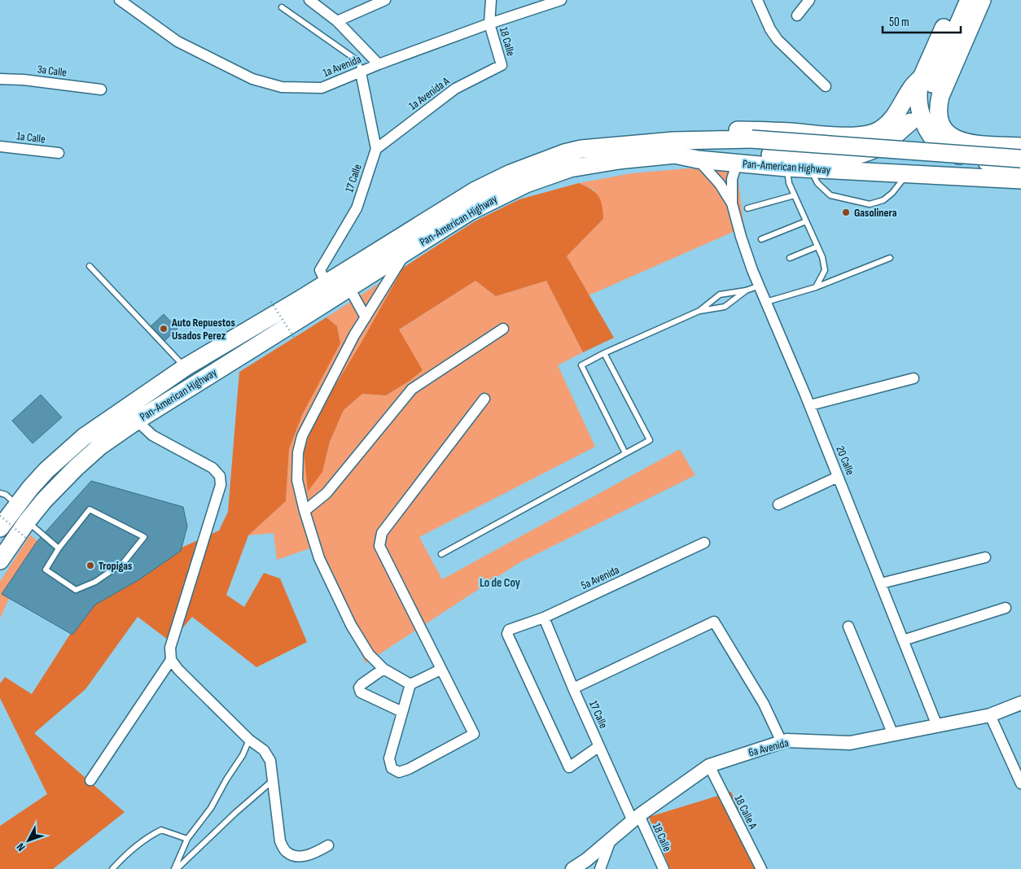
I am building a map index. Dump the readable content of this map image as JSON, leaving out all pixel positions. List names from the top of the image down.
{
  "streets": {
    "main road": ["Pan-American Highway"],
    "street": [
      "18 Calle",
      "1a Avenida",
      "3a Calle",
      "1a Avenida A",
      "1a Calle",
      "17 Calle",
      "20 Calle",
      "5a Avenida",
      "6a Avenida",
      "18 Calle A"
    ]
  },
  "crossings": [
    ["18 Calle", "1a Avenida"],
    ["18 Calle", "1a Avenida A"],
    ["18 Calle", "17 Calle"],
    ["18 Calle", "6a Avenida"],
    ["1a Avenida", "17 Calle"],
    ["1a Avenida A", "17 Calle"],
    ["Pan-American Highway", "17 Calle"],
    ["Pan-American Highway", "20 Calle"],
    ["17 Calle", "5a Avenida"],
    ["17 Calle", "6a Avenida"],
    ["20 Calle", "6a Avenida"],
    ["6a Avenida", "18 Calle A"]
  ],
  "districts": ["Lo de Coy"],
  "places": ["Gasolinera", "Auto Repuestos Usados Perez", "Tropigas"],
  "scale_bar": "50 m",
  "north": "bottom left"
}
